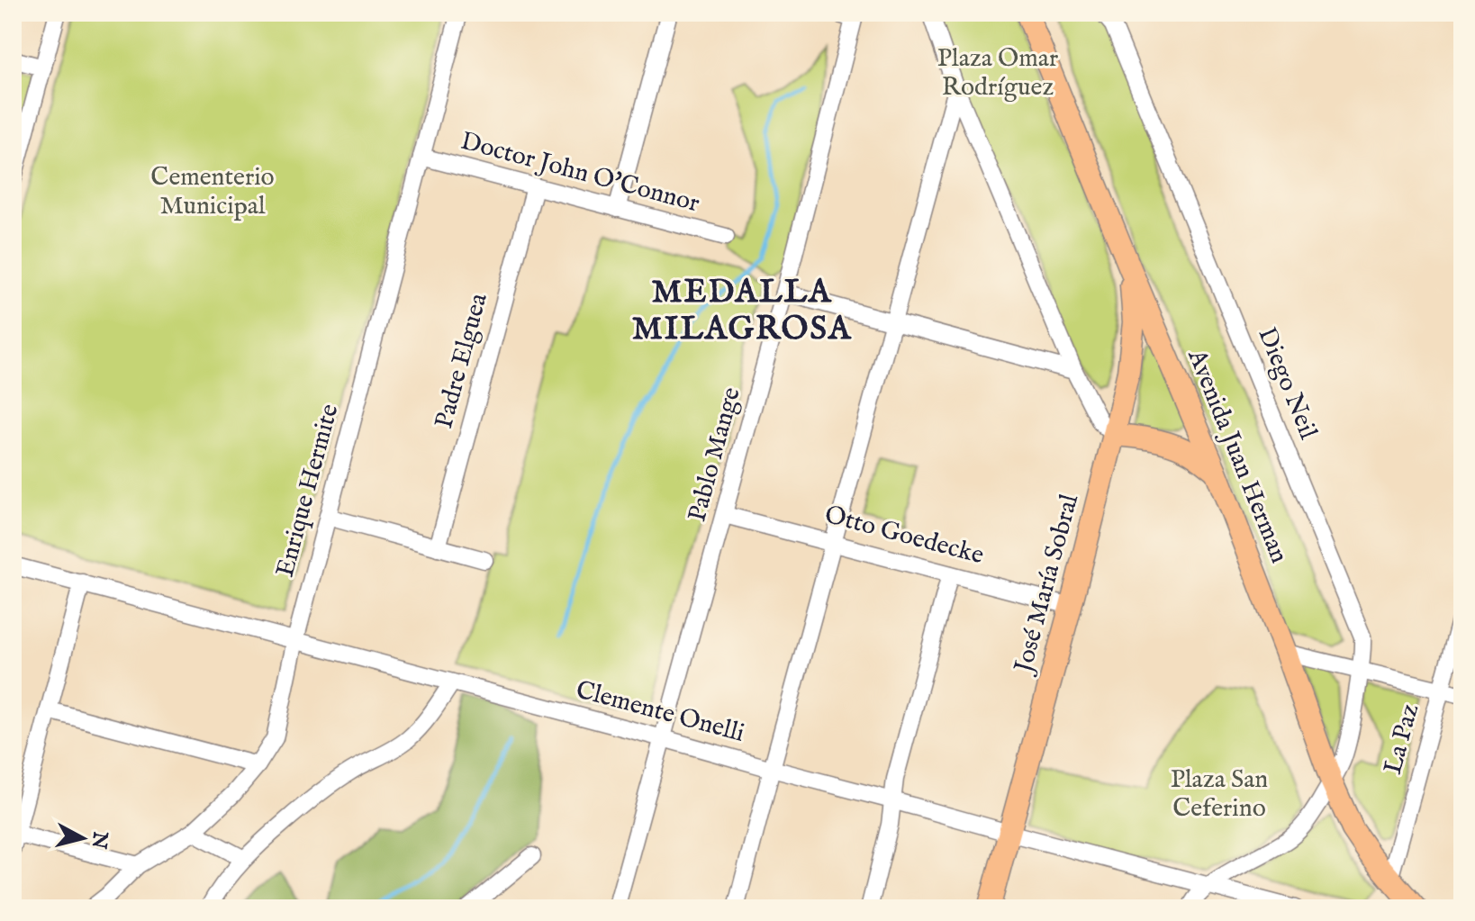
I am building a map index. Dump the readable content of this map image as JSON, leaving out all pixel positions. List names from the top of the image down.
{
  "streets": {
    "main road": ["Avenida Juan Herman", "José María Sobral"],
    "street": [
      "Doctor John O'Connor",
      "Padre Elguea",
      "Diego Neil",
      "Pablo Mange",
      "Enrique Hermite",
      "Otto Goedecke",
      "Clemente Onelli",
      "La Paz"
    ]
  },
  "crossings": [
    ["Doctor John O'Connor", "Padre Elguea"],
    ["Doctor John O'Connor", "Enrique Hermite"],
    ["Diego Neil", "Avenida Juan Herman"],
    ["Diego Neil", "Clemente Onelli"],
    ["Pablo Mange", "Otto Goedecke"],
    ["Pablo Mange", "Clemente Onelli"],
    ["Avenida Juan Herman", "José María Sobral"],
    ["Avenida Juan Herman", "La Paz"],
    ["Enrique Hermite", "Clemente Onelli"],
    ["Otto Goedecke", "José María Sobral"],
    ["José María Sobral", "Clemente Onelli"]
  ],
  "districts": ["MEDALLA MILAGROSA"],
  "parks": ["Plaza Omar Rodríguez", "Cementerio Municipal", "Plaza San Ceferino"],
  "north": "right"
}
